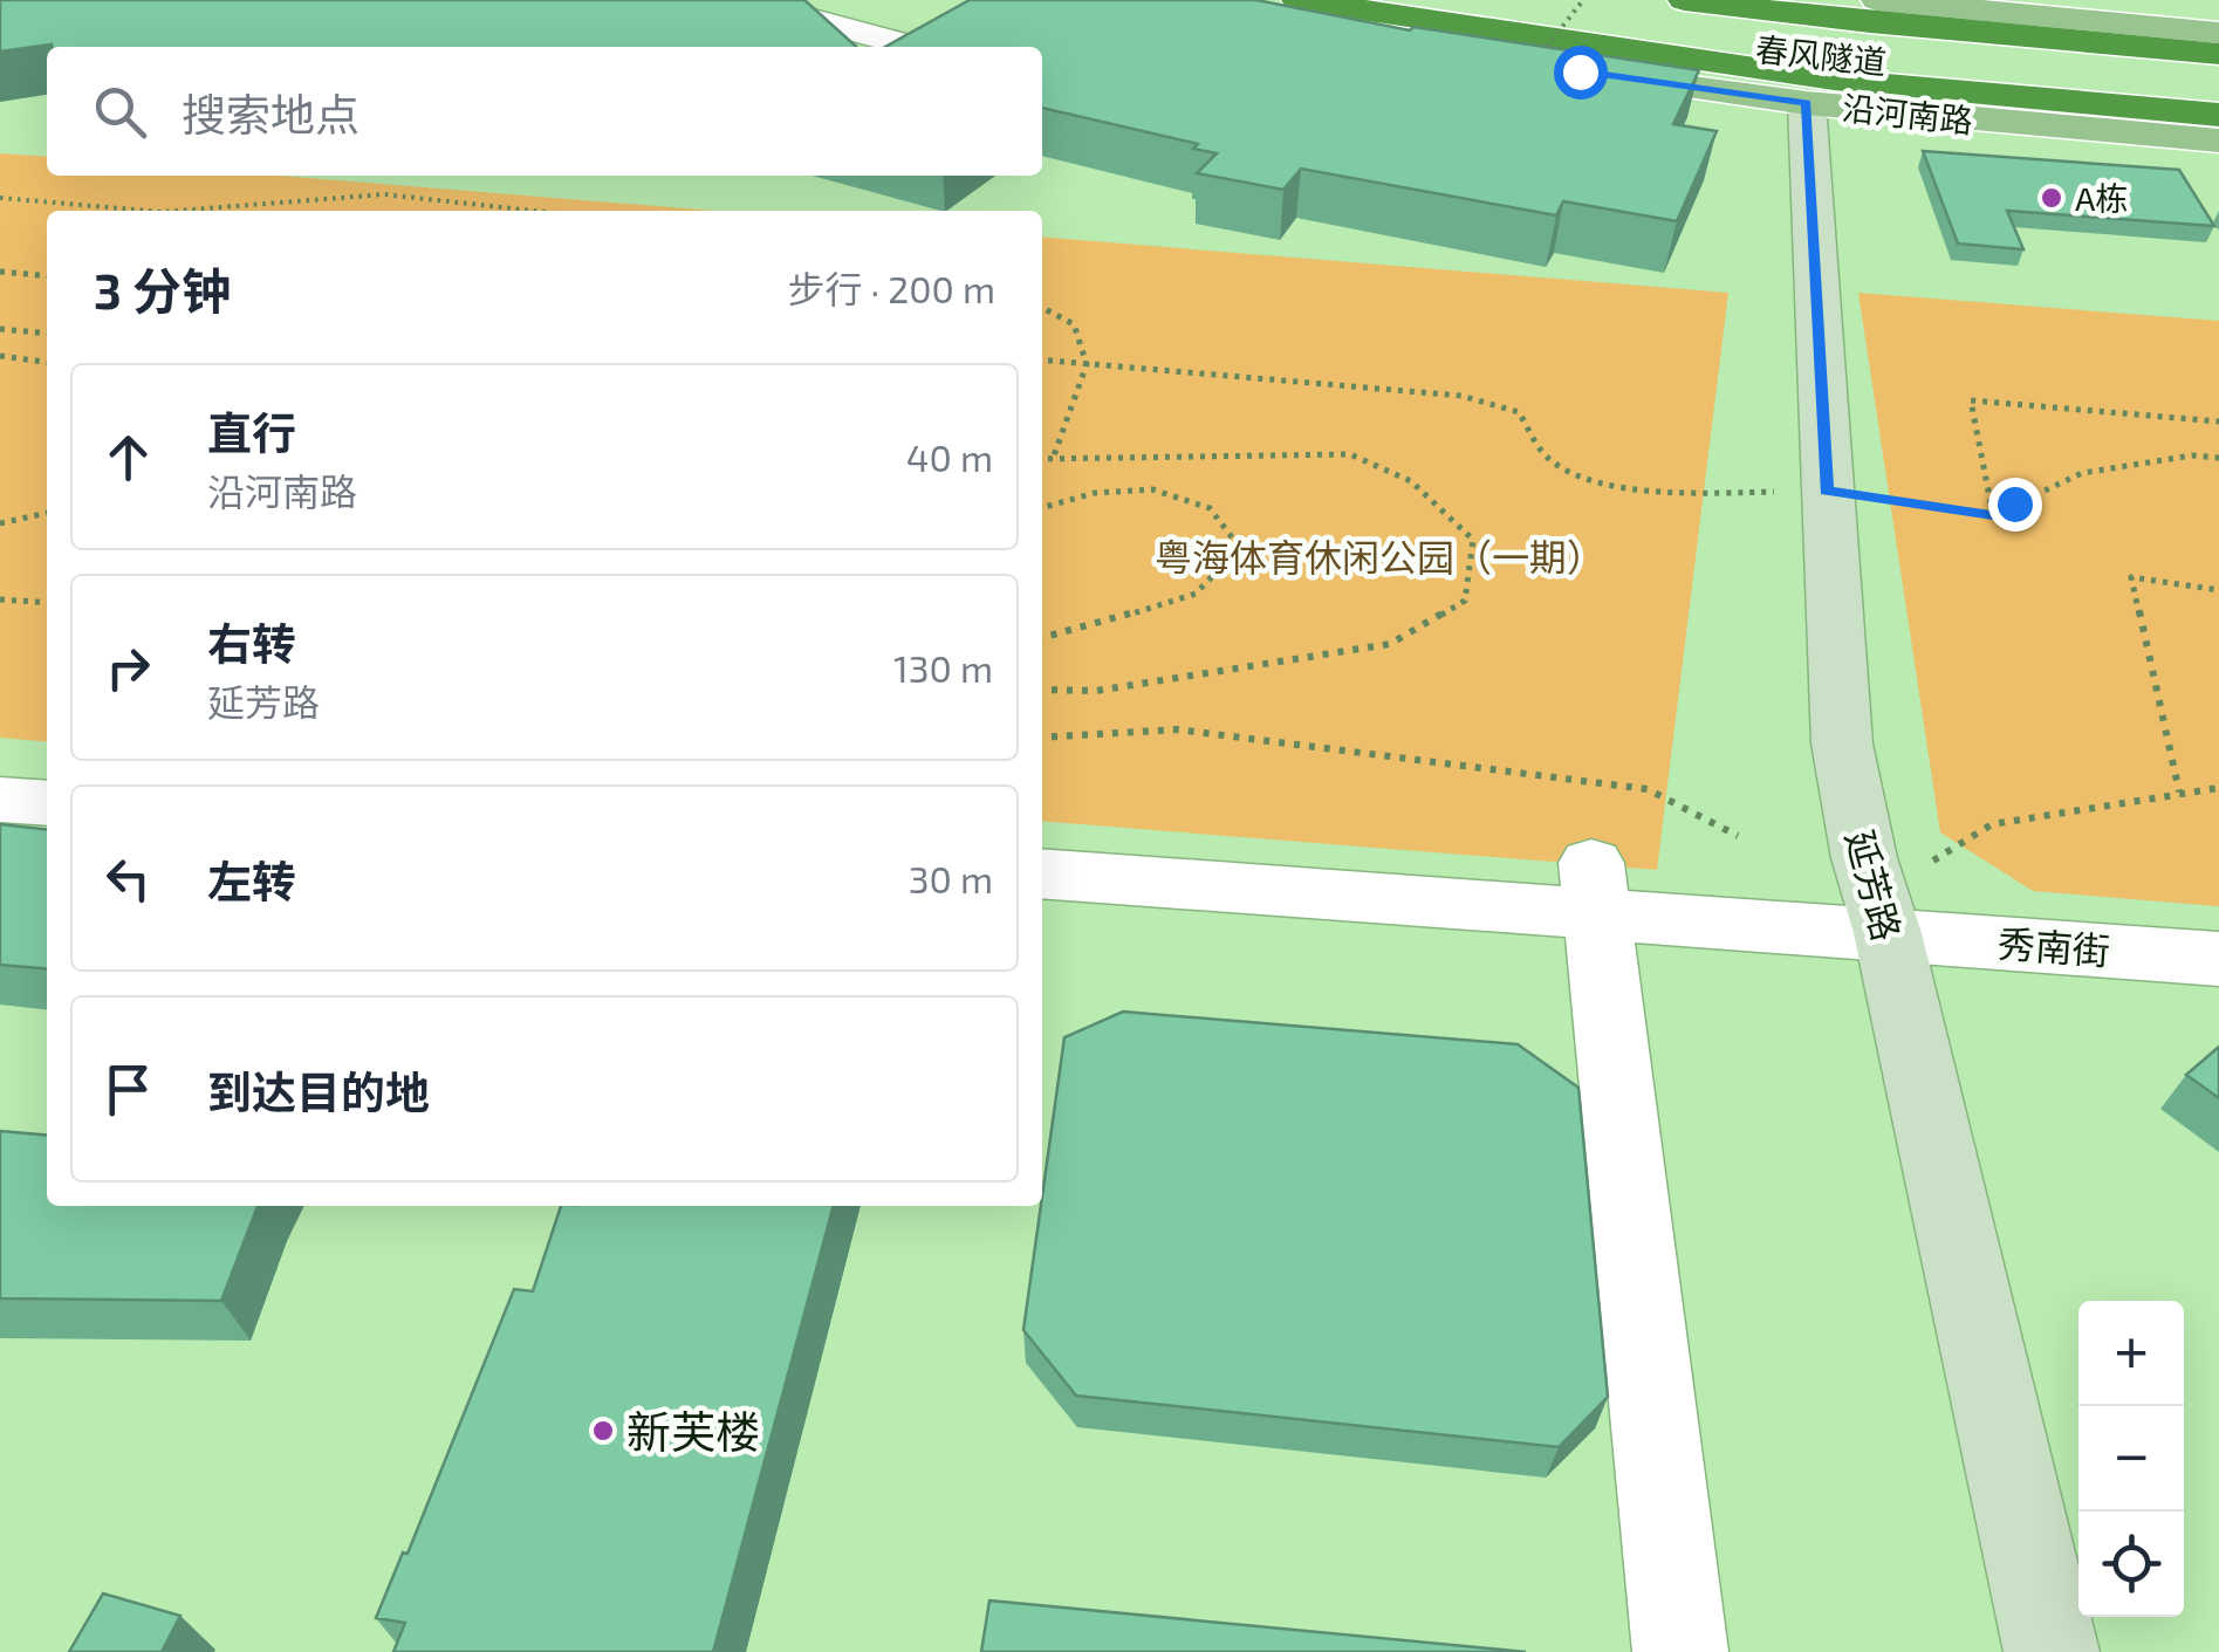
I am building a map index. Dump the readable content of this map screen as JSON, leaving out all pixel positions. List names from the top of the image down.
{
  "streets": {
    "highway": ["春风隧道", "沿河南路"],
    "main road": ["延芳路"],
    "street": ["秀南街"]
  },
  "crossings": [
    ["沿河南路", "延芳路"],
    ["延芳路", "秀南街"]
  ],
  "parks": ["粤海体育休闲公园（一期）"],
  "places": ["A栋", "新芙楼"],
  "page": {
    "search": "搜索地点",
    "heading": ["3 分钟", "步行 · 200 m"],
    "list": [
      ["直行", "沿河南路", "40 m"],
      ["右转", "延芳路", "130 m"],
      ["左转", "30 m"],
      "到达目的地"
    ],
    "map_buttons": ["+", "−"]
  }
}
